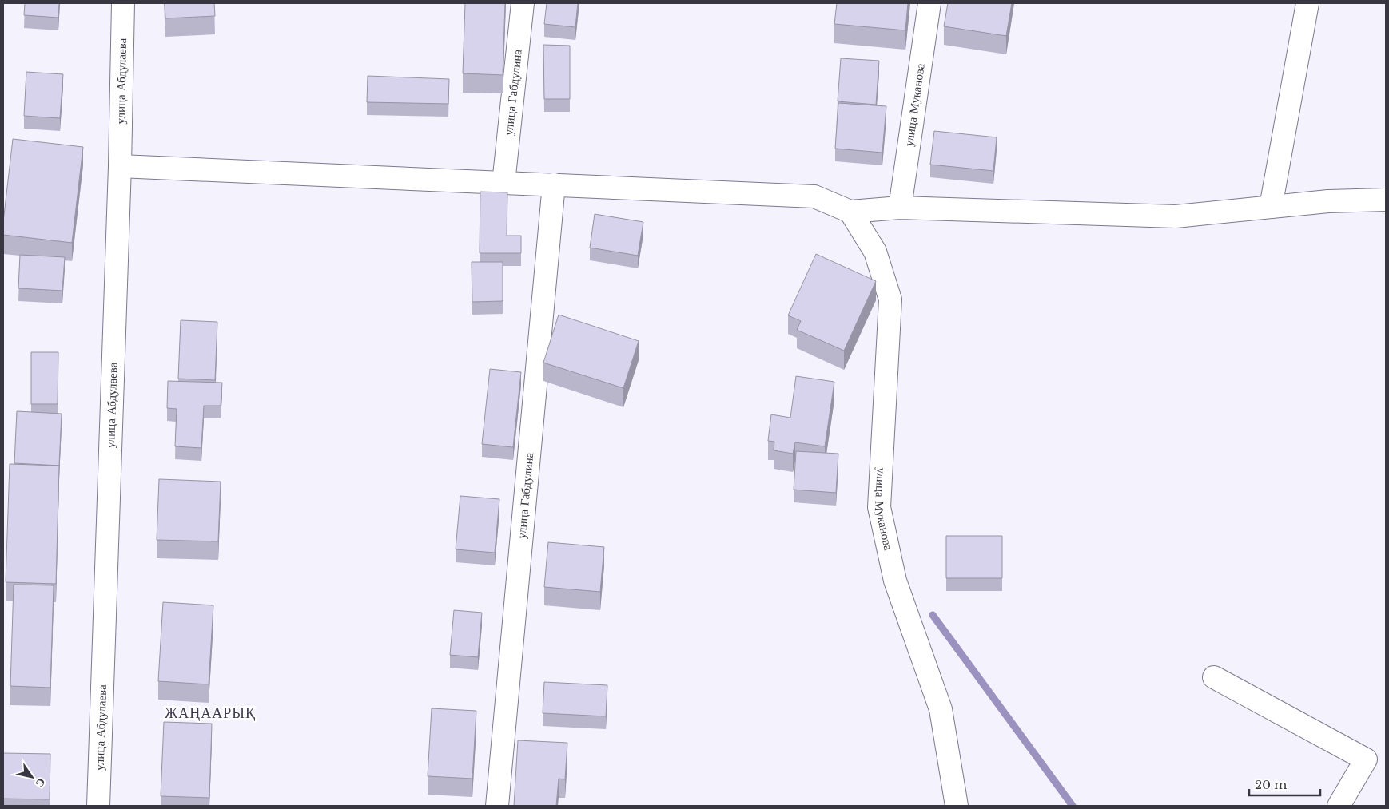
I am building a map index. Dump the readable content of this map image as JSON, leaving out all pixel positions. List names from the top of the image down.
{
  "streets": {
    "street": ["улица Абдулаева", "улица Габдулина", "улица Муканова"]
  },
  "districts": ["ЖАҢААРЫҚ"],
  "scale_bar": "20 m",
  "north": "bottom right"
}
